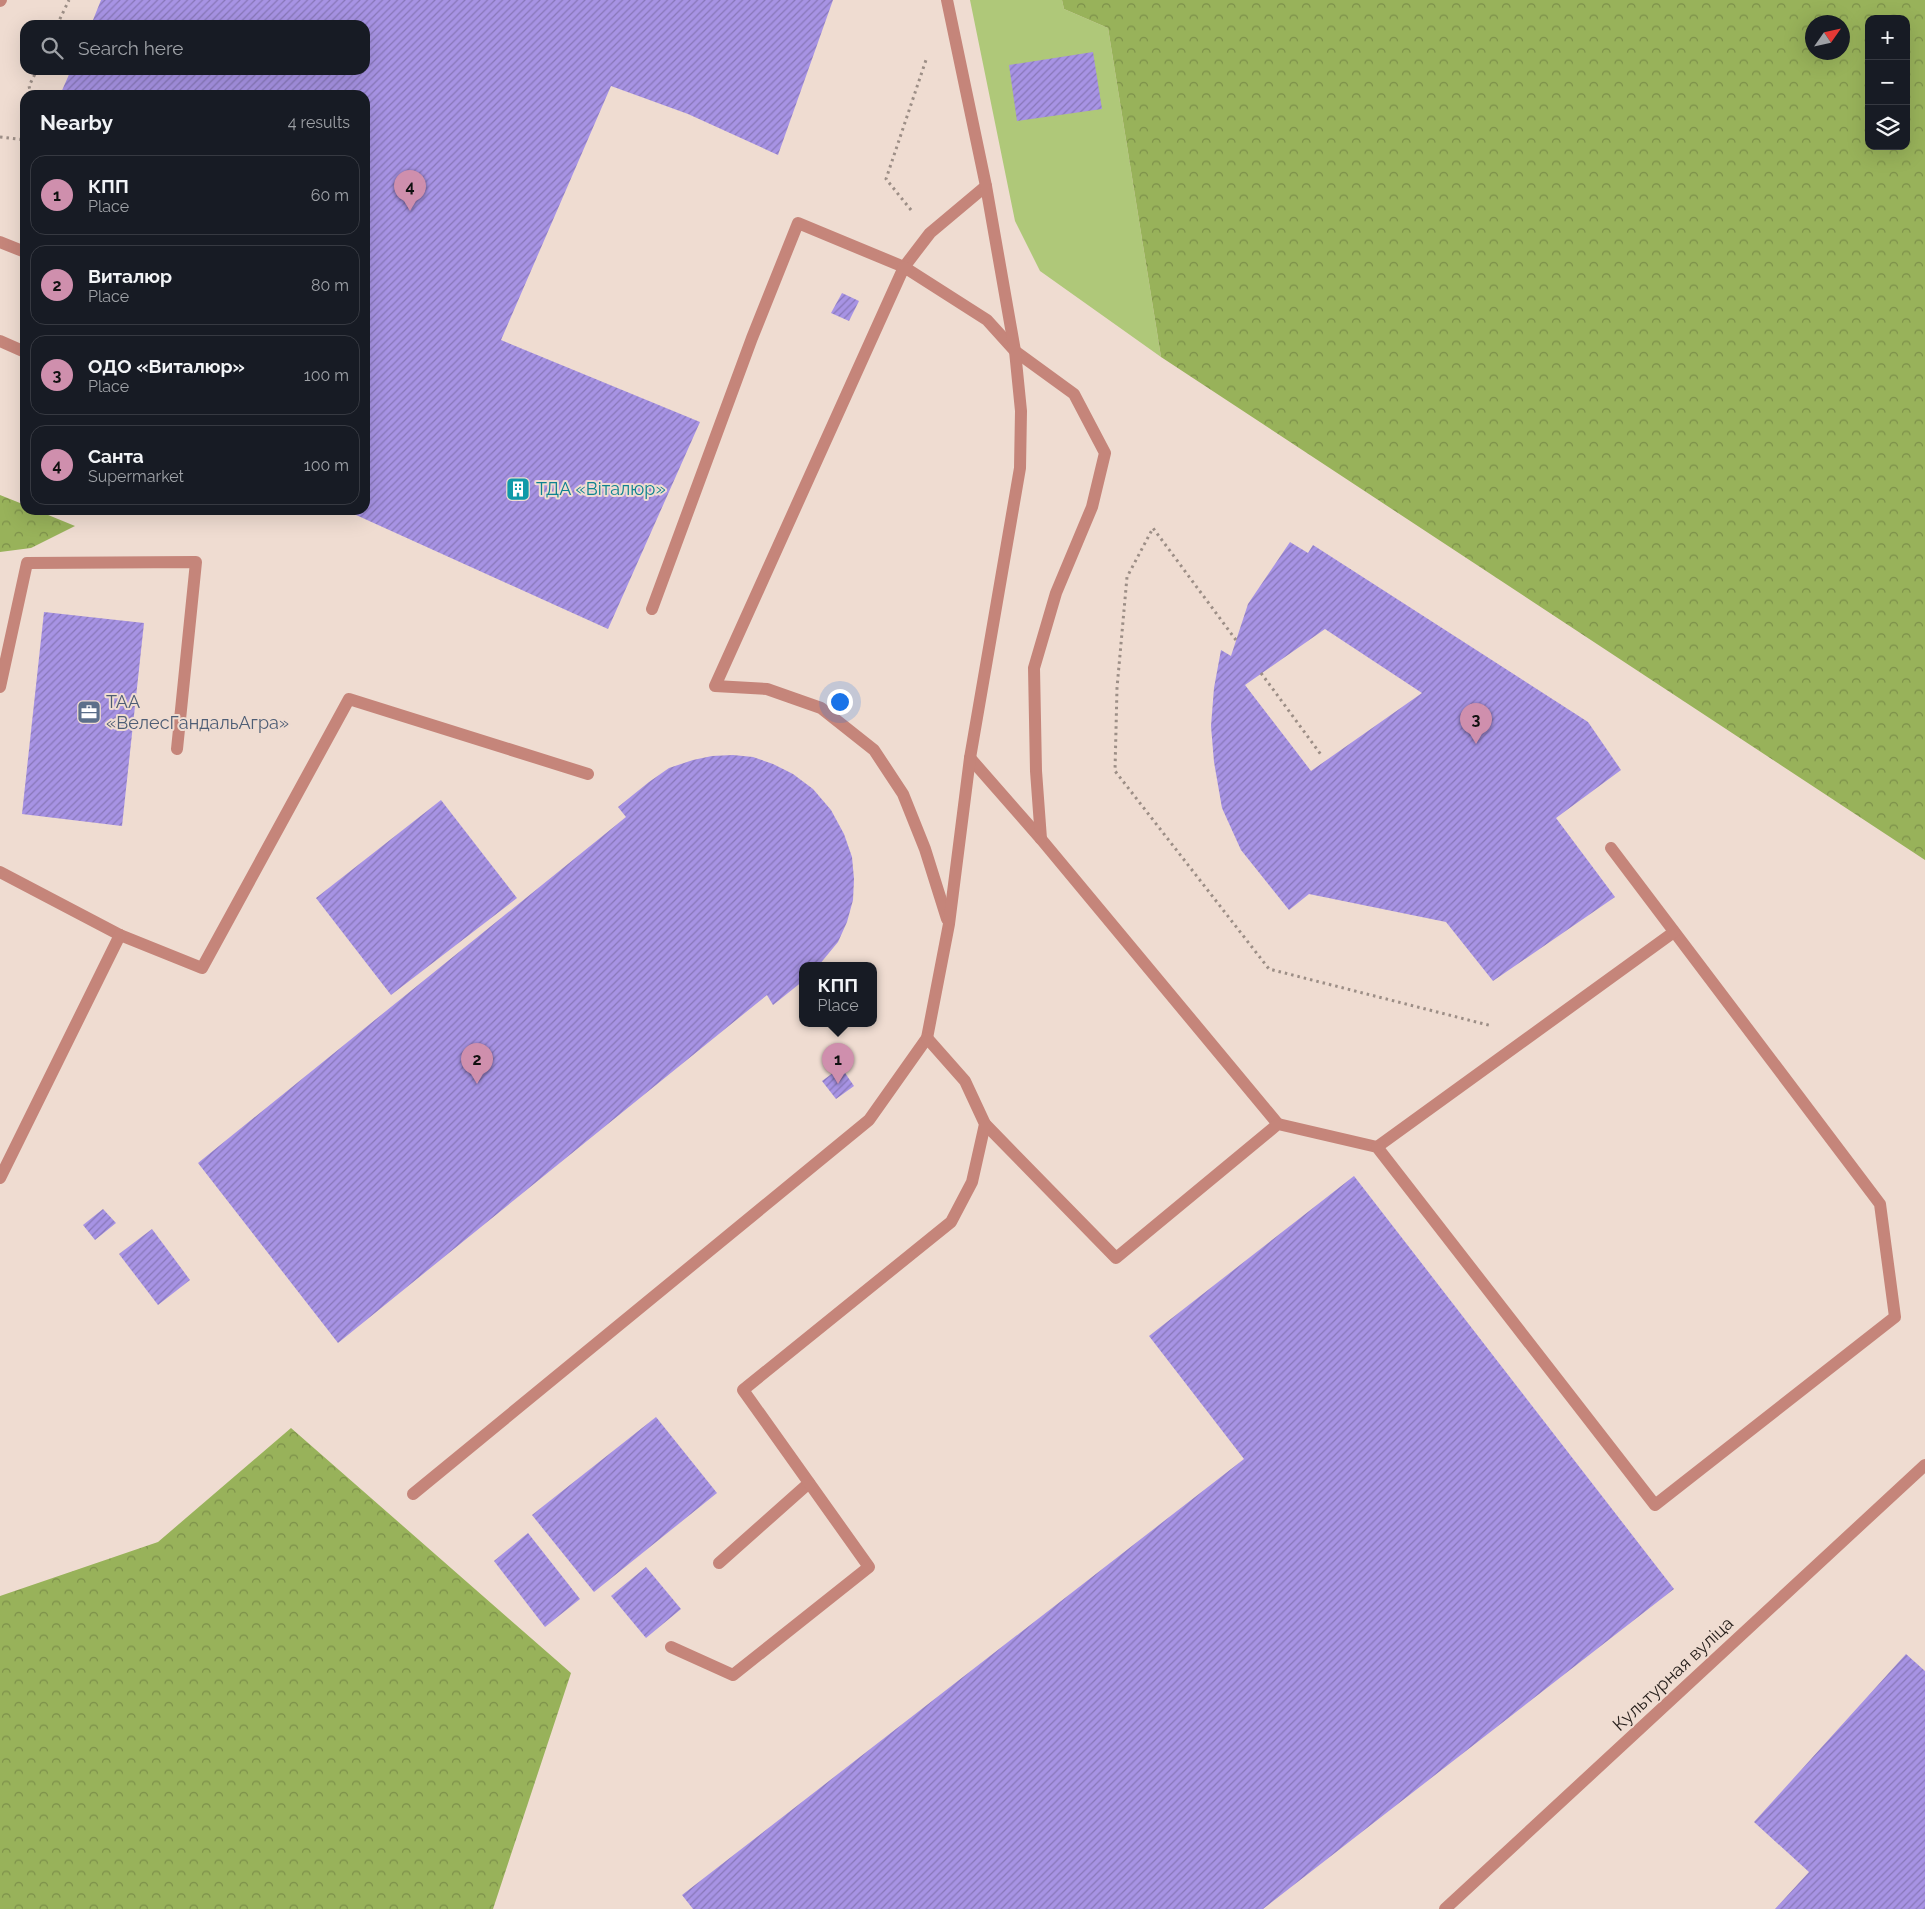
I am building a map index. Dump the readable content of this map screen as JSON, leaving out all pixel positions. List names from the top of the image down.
{
  "streets": {
    "street": ["Культурная вуліца"]
  },
  "places": {
    "building": ["ТДА «Віталюр»"],
    "office": ["ТАА «ВелесГандальАгра»"]
  },
  "north": "top right",
  "page": {
    "map_buttons": ["+", "−"],
    "search": "Search here",
    "heading": ["Nearby", "4 results"],
    "list": [
      {
        "mark": "1",
        "name": "КПП",
        "note": "Place",
        "value": "60 m"
      },
      {
        "mark": "2",
        "name": "Виталюр",
        "note": "Place",
        "value": "80 m"
      },
      {
        "mark": "3",
        "name": "ОДО «Виталюр»",
        "note": "Place",
        "value": "100 m"
      },
      {
        "mark": "4",
        "name": "Санта",
        "note": "Supermarket",
        "value": "100 m"
      }
    ],
    "pins": [
      "4",
      "3",
      "1",
      "2"
    ],
    "popup": ["КПП", "Place"]
  }
}
